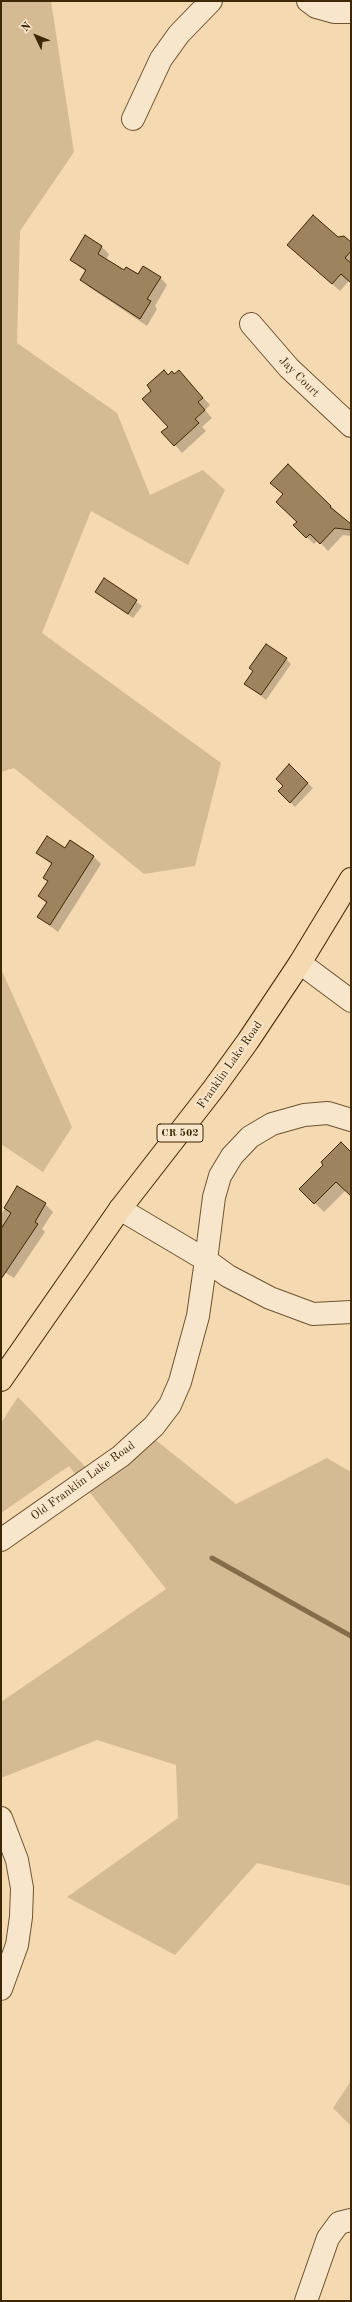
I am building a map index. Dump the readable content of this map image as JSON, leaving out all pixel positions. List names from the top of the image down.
{
  "streets": {
    "main road": ["Franklin Lake Road", "CR 502"],
    "street": ["Jay Court", "Old Franklin Lake Road"]
  },
  "north": "top left"
}
